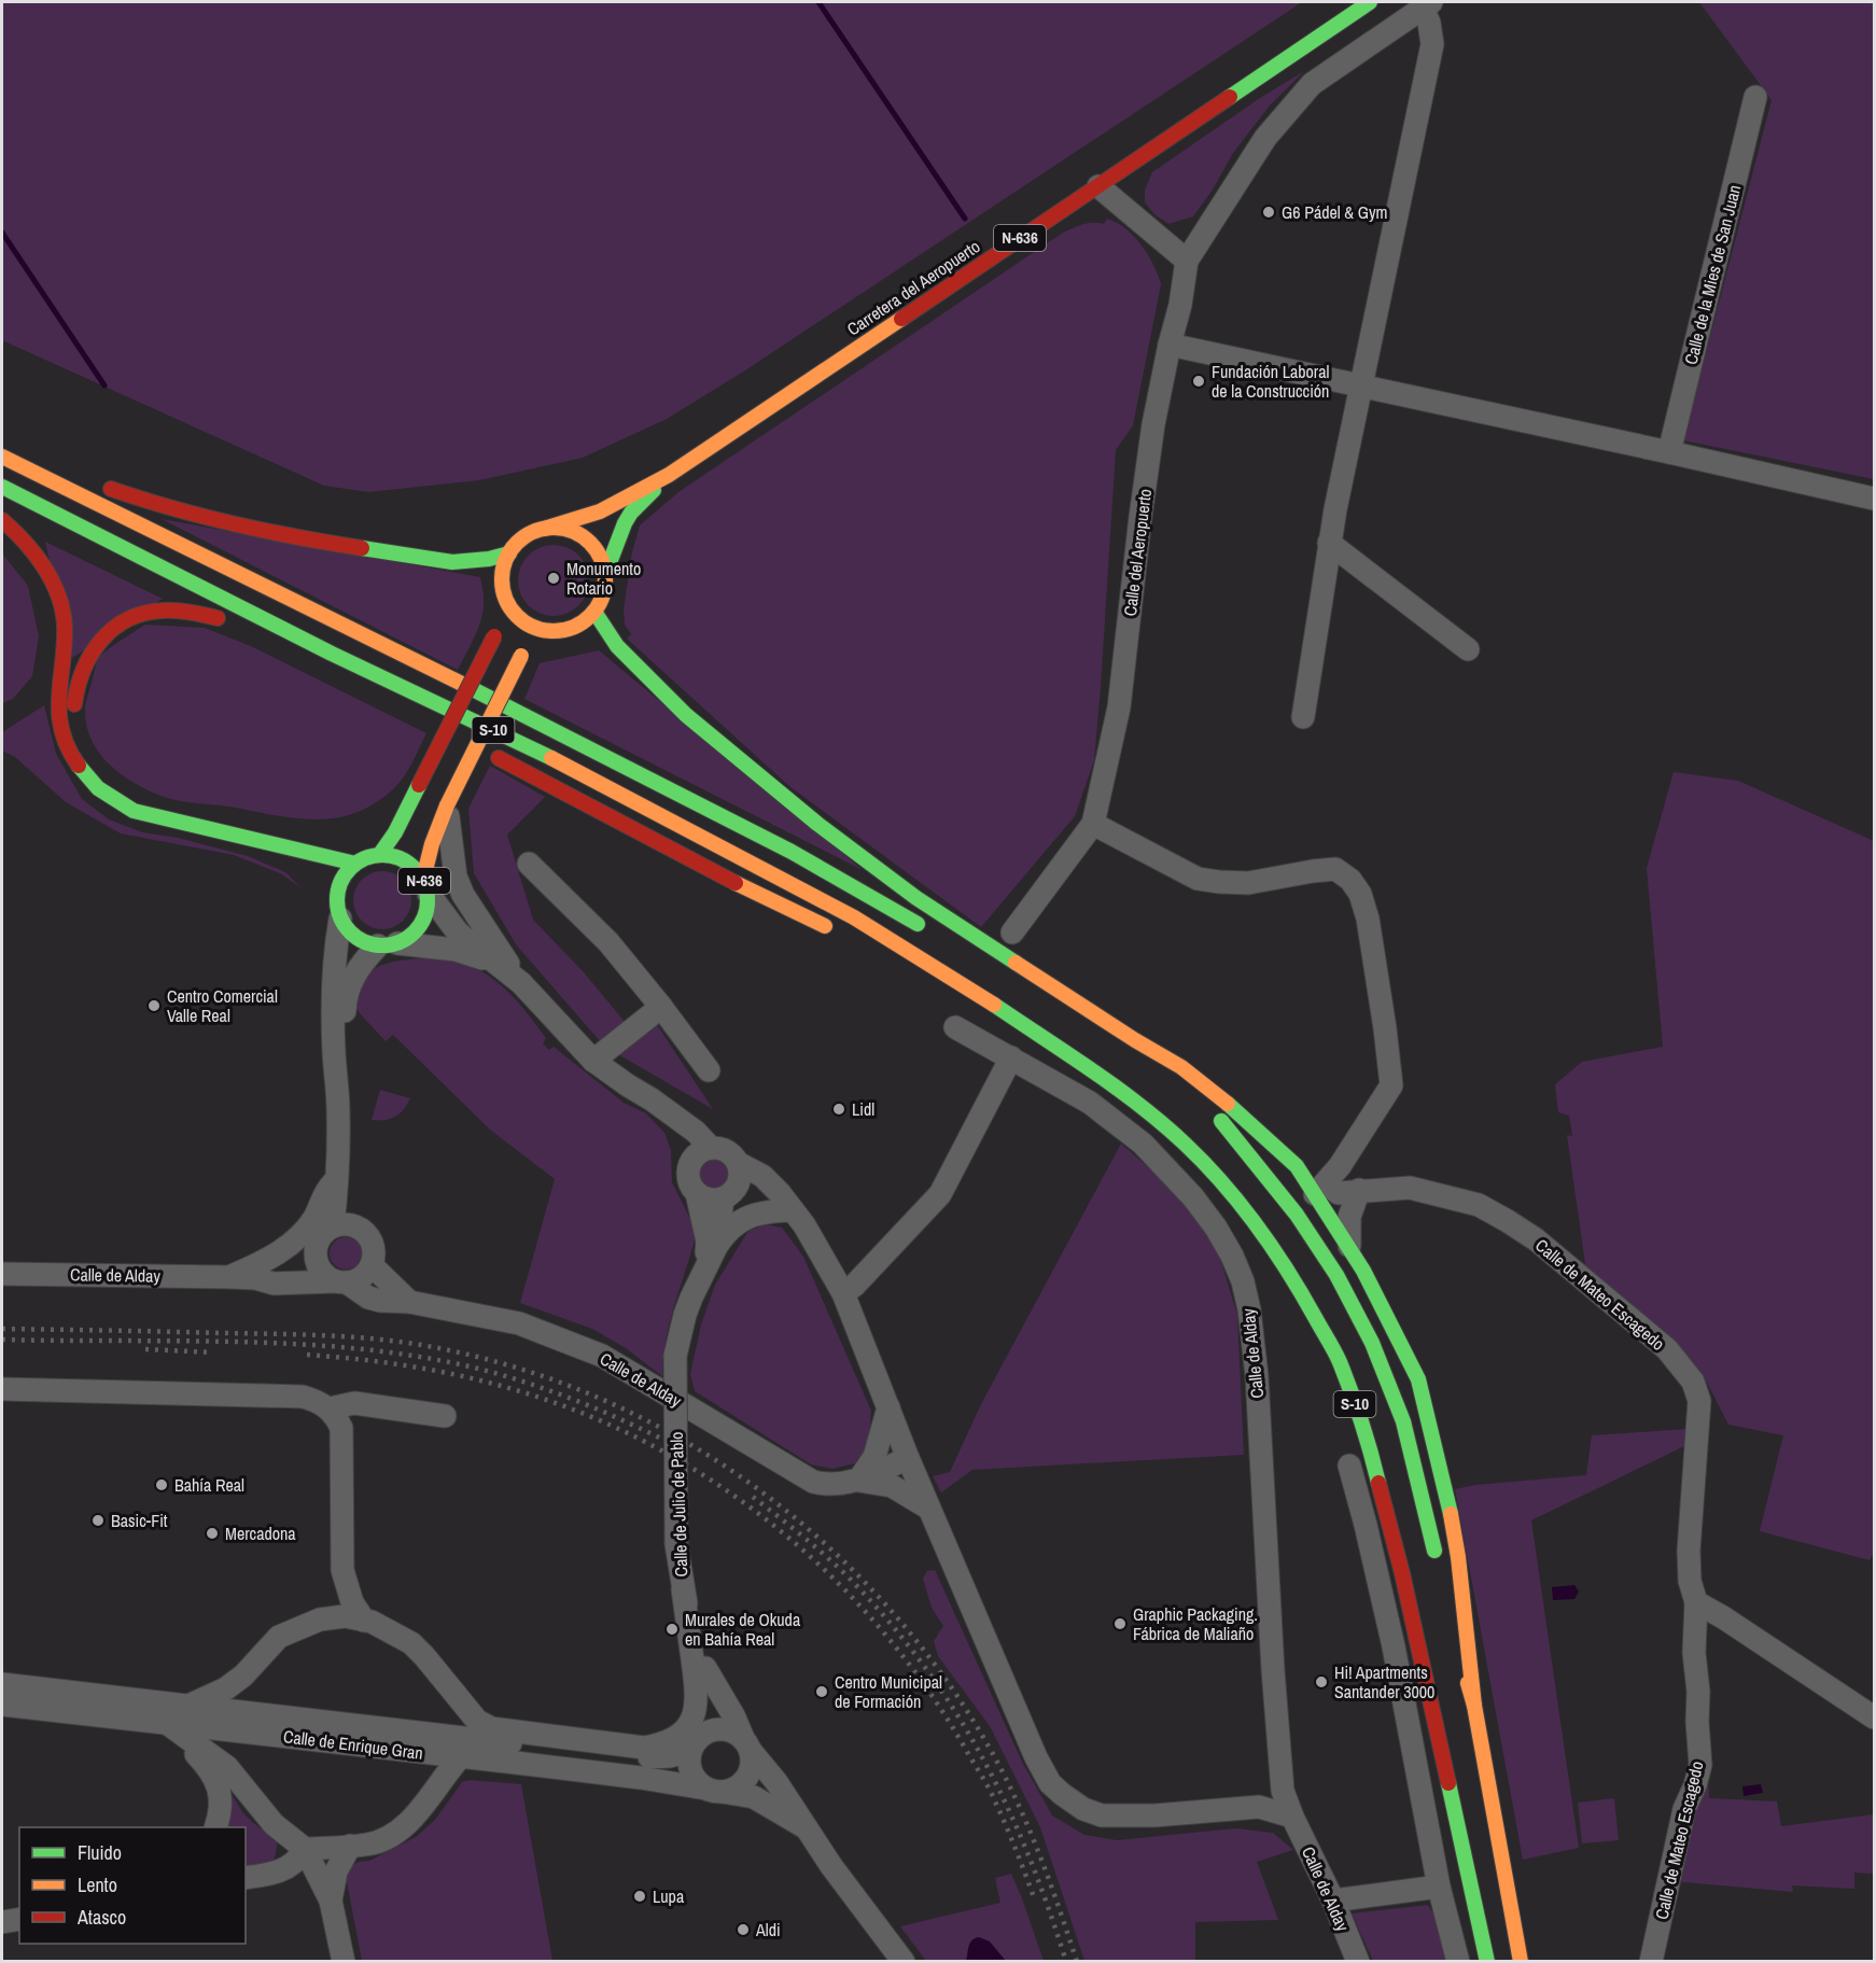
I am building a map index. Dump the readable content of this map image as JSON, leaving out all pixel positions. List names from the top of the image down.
{
  "streets": {
    "highway": ["N-636", "Carretera del Aeropuerto", "S-10"],
    "street": [
      "Calle de la Mies de San Juan",
      "Calle del Aeropuerto",
      "Calle de Alday",
      "Calle de Mateo Escagedo",
      "Calle de Julio de Pablo",
      "Calle de Enrique Gran"
    ]
  },
  "crossings": [
    ["N-636", "Carretera del Aeropuerto"],
    ["Calle de Julio de Pablo", "Calle de Enrique Gran"]
  ],
  "places": [
    "G6 Pádel & Gym",
    "Fundación Laboral de la Construcción",
    "Monumento Rotario",
    "Centro Comercial Valle Real",
    "Lidl",
    "Bahía Real",
    "Basic-Fit",
    "Mercadona",
    "Graphic Packaging. Fábrica de Maliaño",
    "Murales de Okuda en Bahía Real",
    "Hi! Apartments Santander 3000",
    "Centro Municipal de Formación",
    "Lupa",
    "Aldi"
  ],
  "legend": ["Fluido", "Lento", "Atasco"]
}
